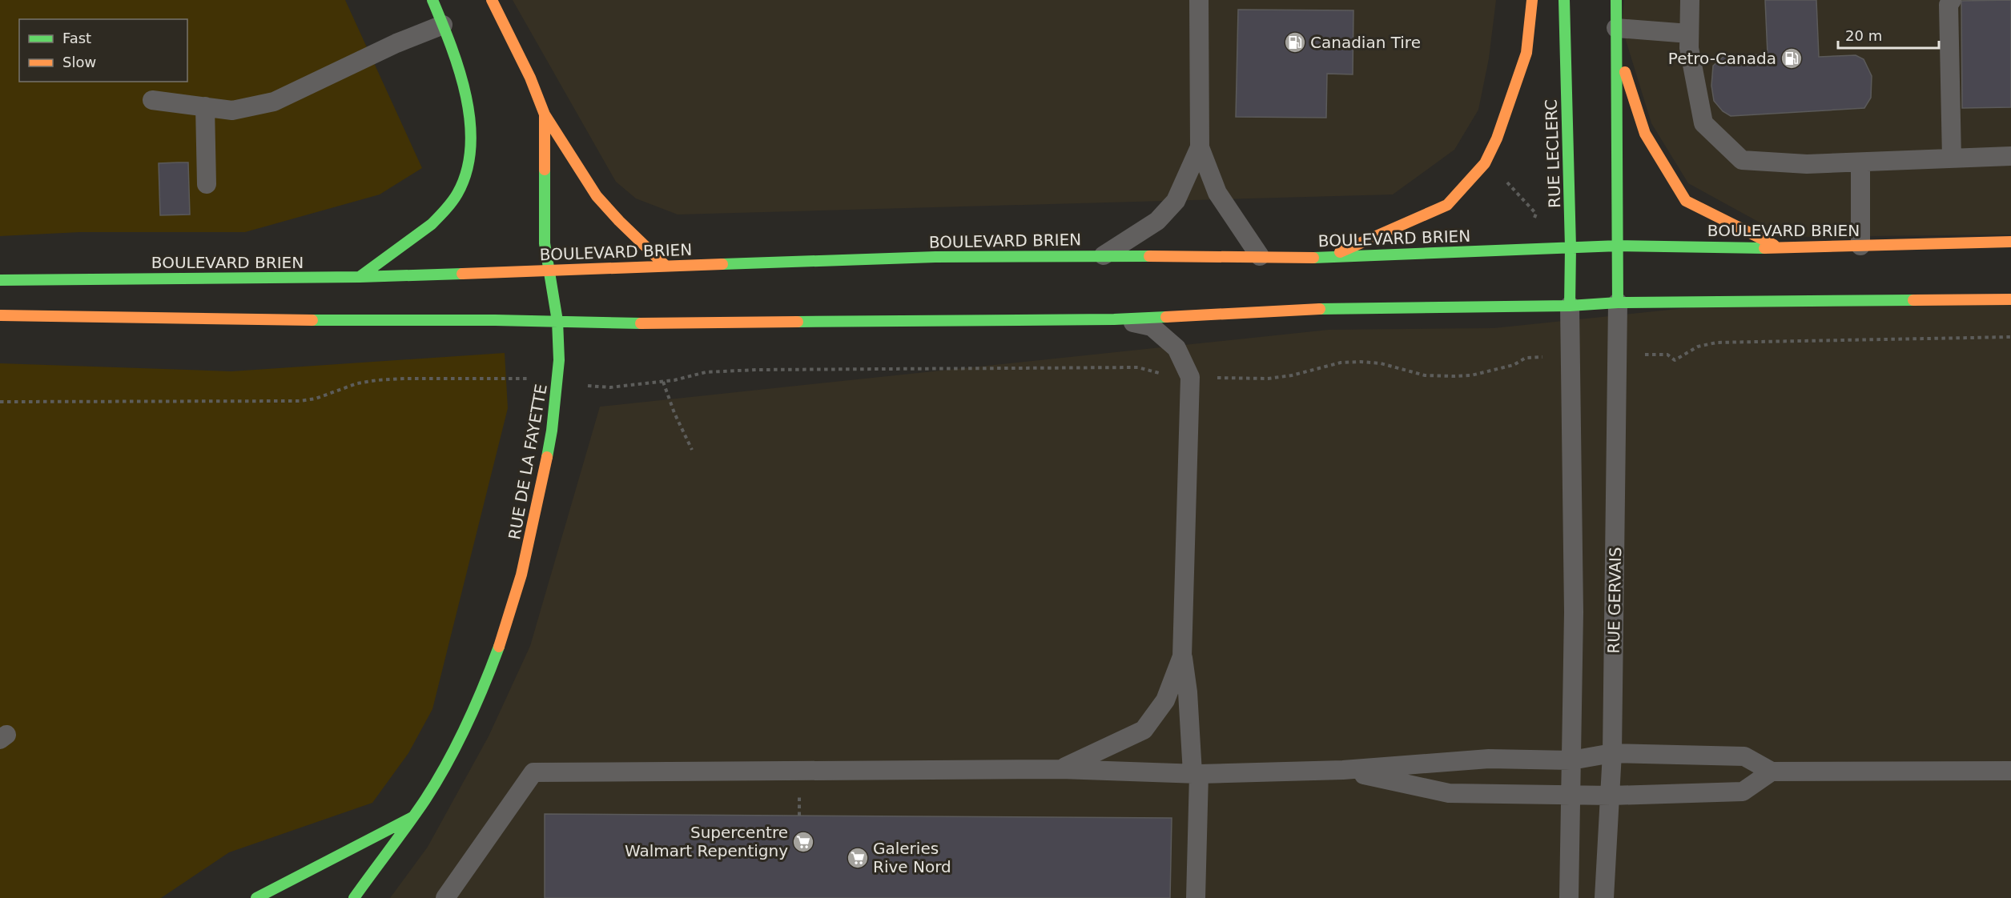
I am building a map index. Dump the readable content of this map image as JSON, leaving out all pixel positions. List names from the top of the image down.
{
  "streets": {
    "main road": ["RUE LECLERC", "BOULEVARD BRIEN", "RUE DE LA FAYETTE"],
    "lane": ["RUE GERVAIS"]
  },
  "crossings": [
    ["RUE LECLERC", "BOULEVARD BRIEN"],
    ["BOULEVARD BRIEN", "RUE DE LA FAYETTE"]
  ],
  "places": {
    "fuel station": ["Canadian Tire", "Petro-Canada"],
    "supermarket": ["Supercentre Walmart Repentigny", "Galeries Rive Nord"]
  },
  "legend": ["Fast", "Slow"],
  "scale_bar": "20 m"
}
